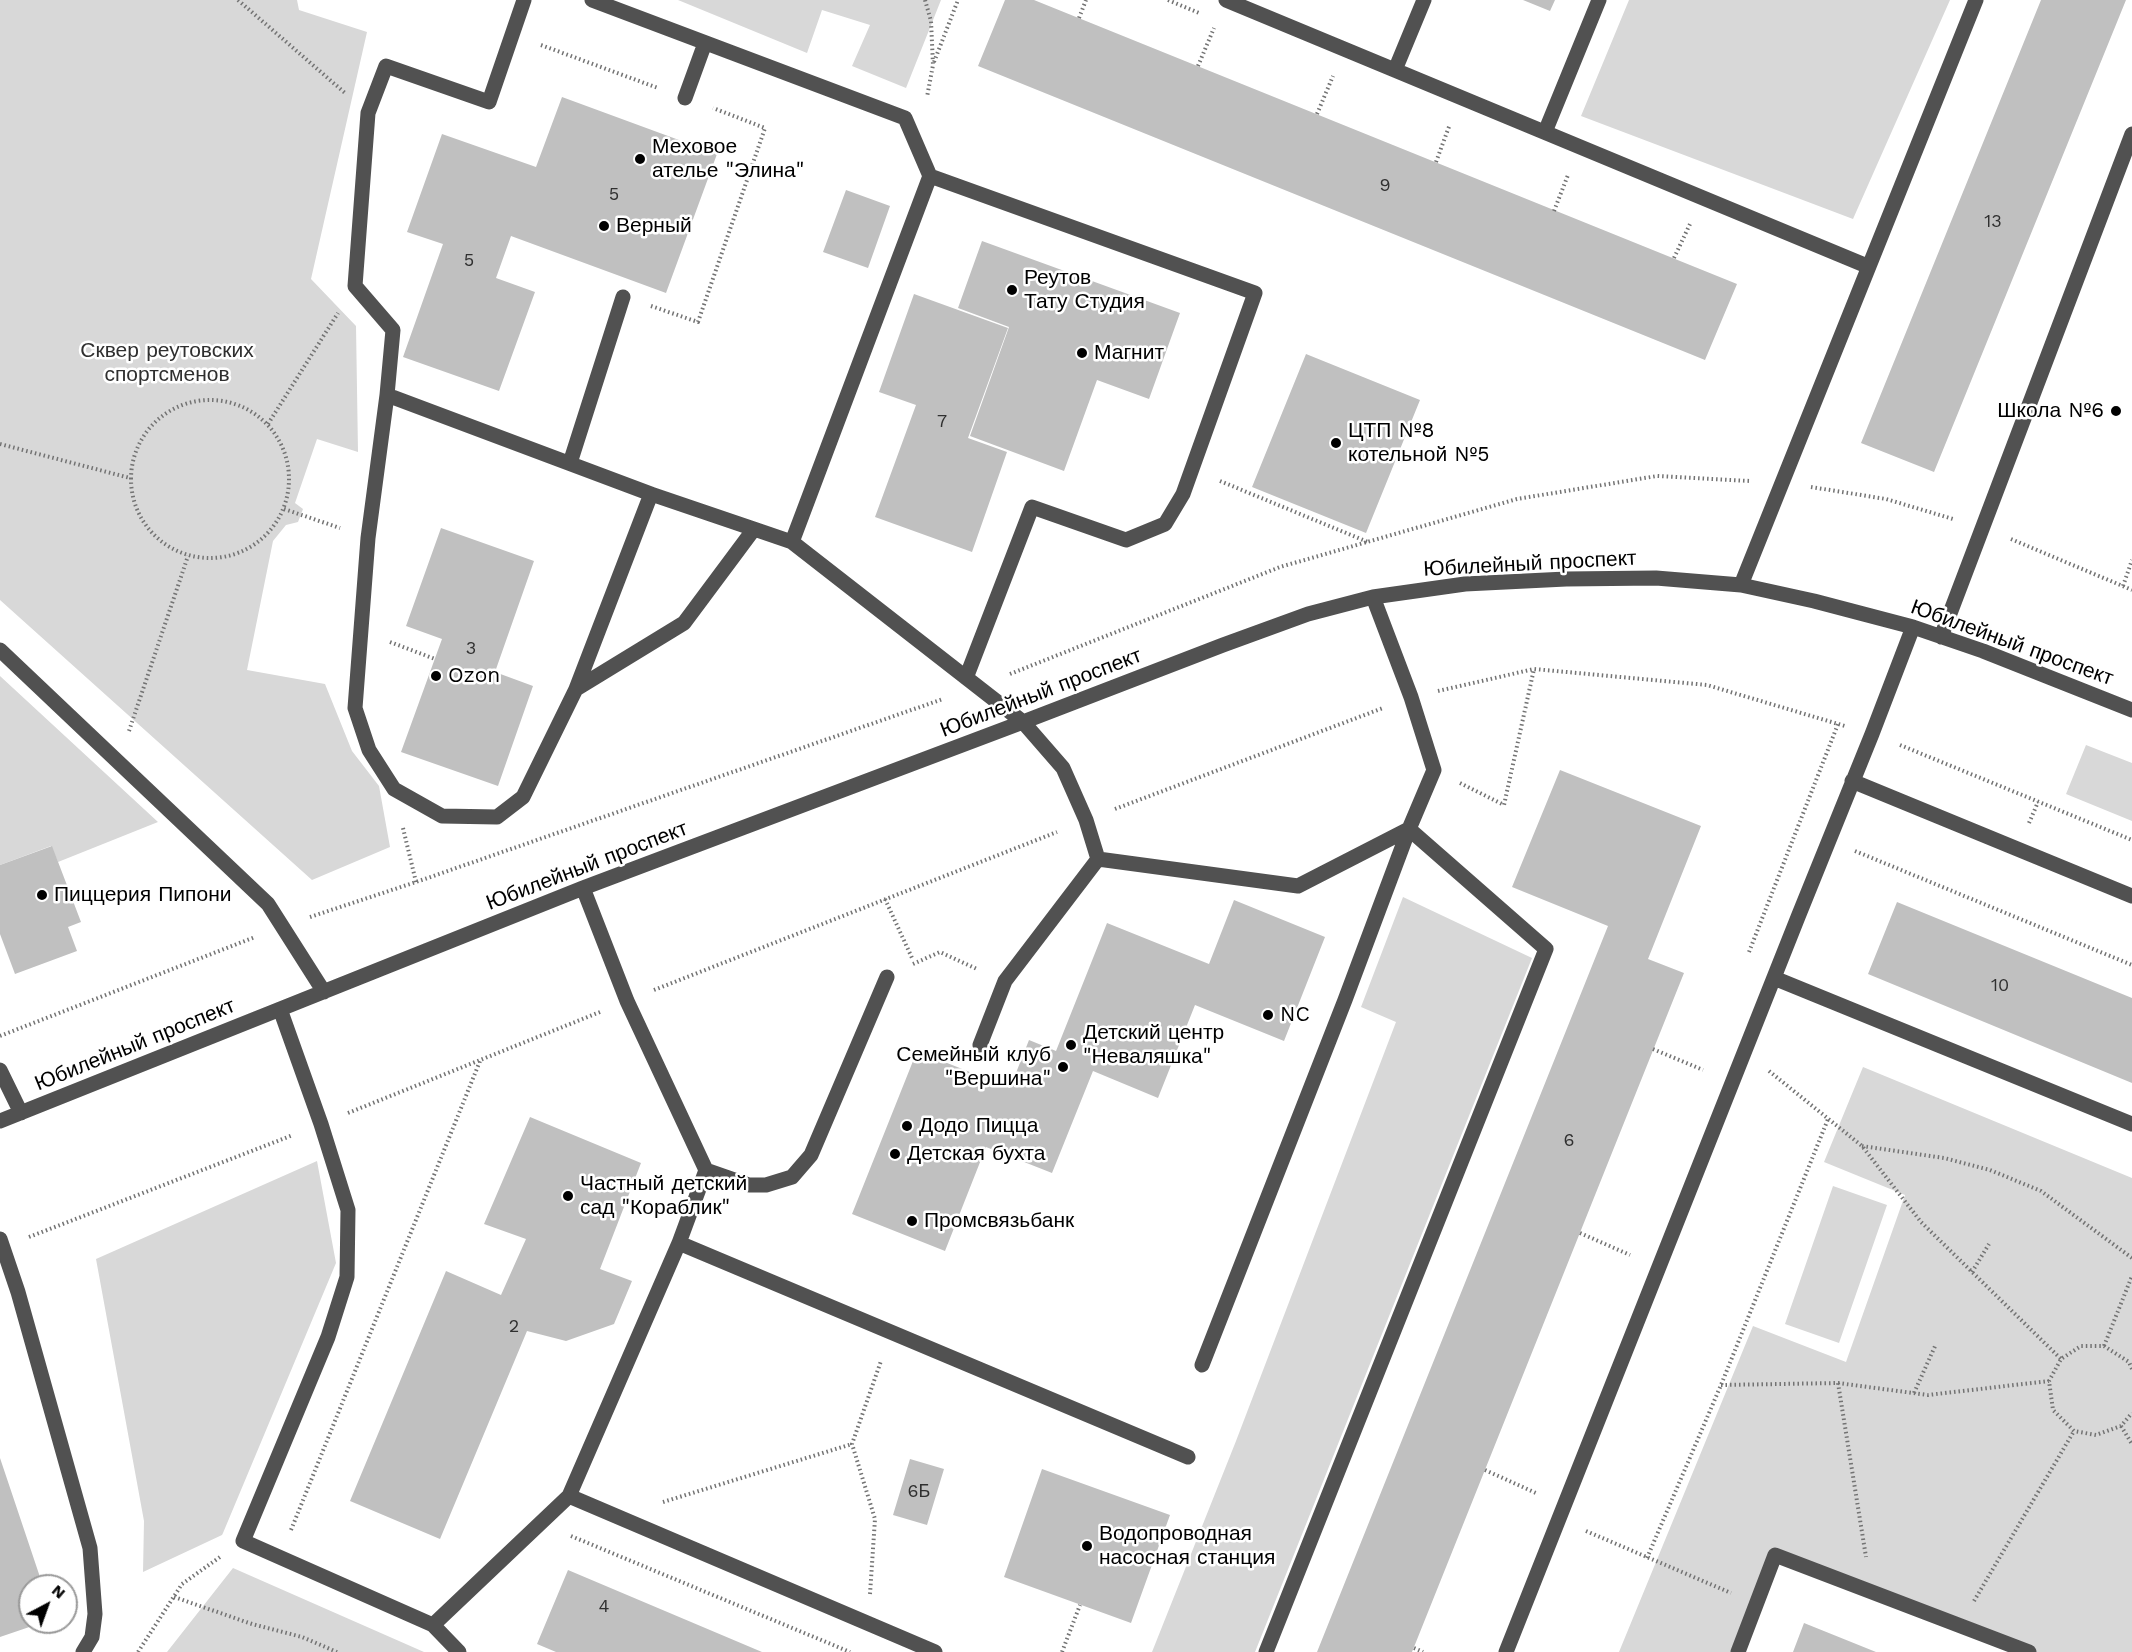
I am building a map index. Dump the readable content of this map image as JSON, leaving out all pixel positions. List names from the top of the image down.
{
  "streets": {
    "street": ["Юбилейный проспект"]
  },
  "parks": ["Сквер реутовских спортсменов"],
  "places": [
    "Меховое ателье \"Элина\"",
    "Верный",
    "Реутов Тату Студия",
    "Магнит",
    "Школа №6",
    "ЦТП №8 котельной №5",
    "Ozon",
    "Пиццерия Пипони",
    "NC",
    "Детский центр \"Неваляшка\"",
    "Семейный клуб \"Вершина\"",
    "Додо Пицца",
    "Детская бухта",
    "Частный детский сад \"Кораблик\"",
    "Промсвязьбанк",
    "Водопроводная насосная станция"
  ],
  "house_numbers": [
    "9",
    "5",
    "13",
    "5",
    "7",
    "3",
    "10",
    "6",
    "2",
    "6Б",
    "4"
  ],
  "north": "top right"
}
